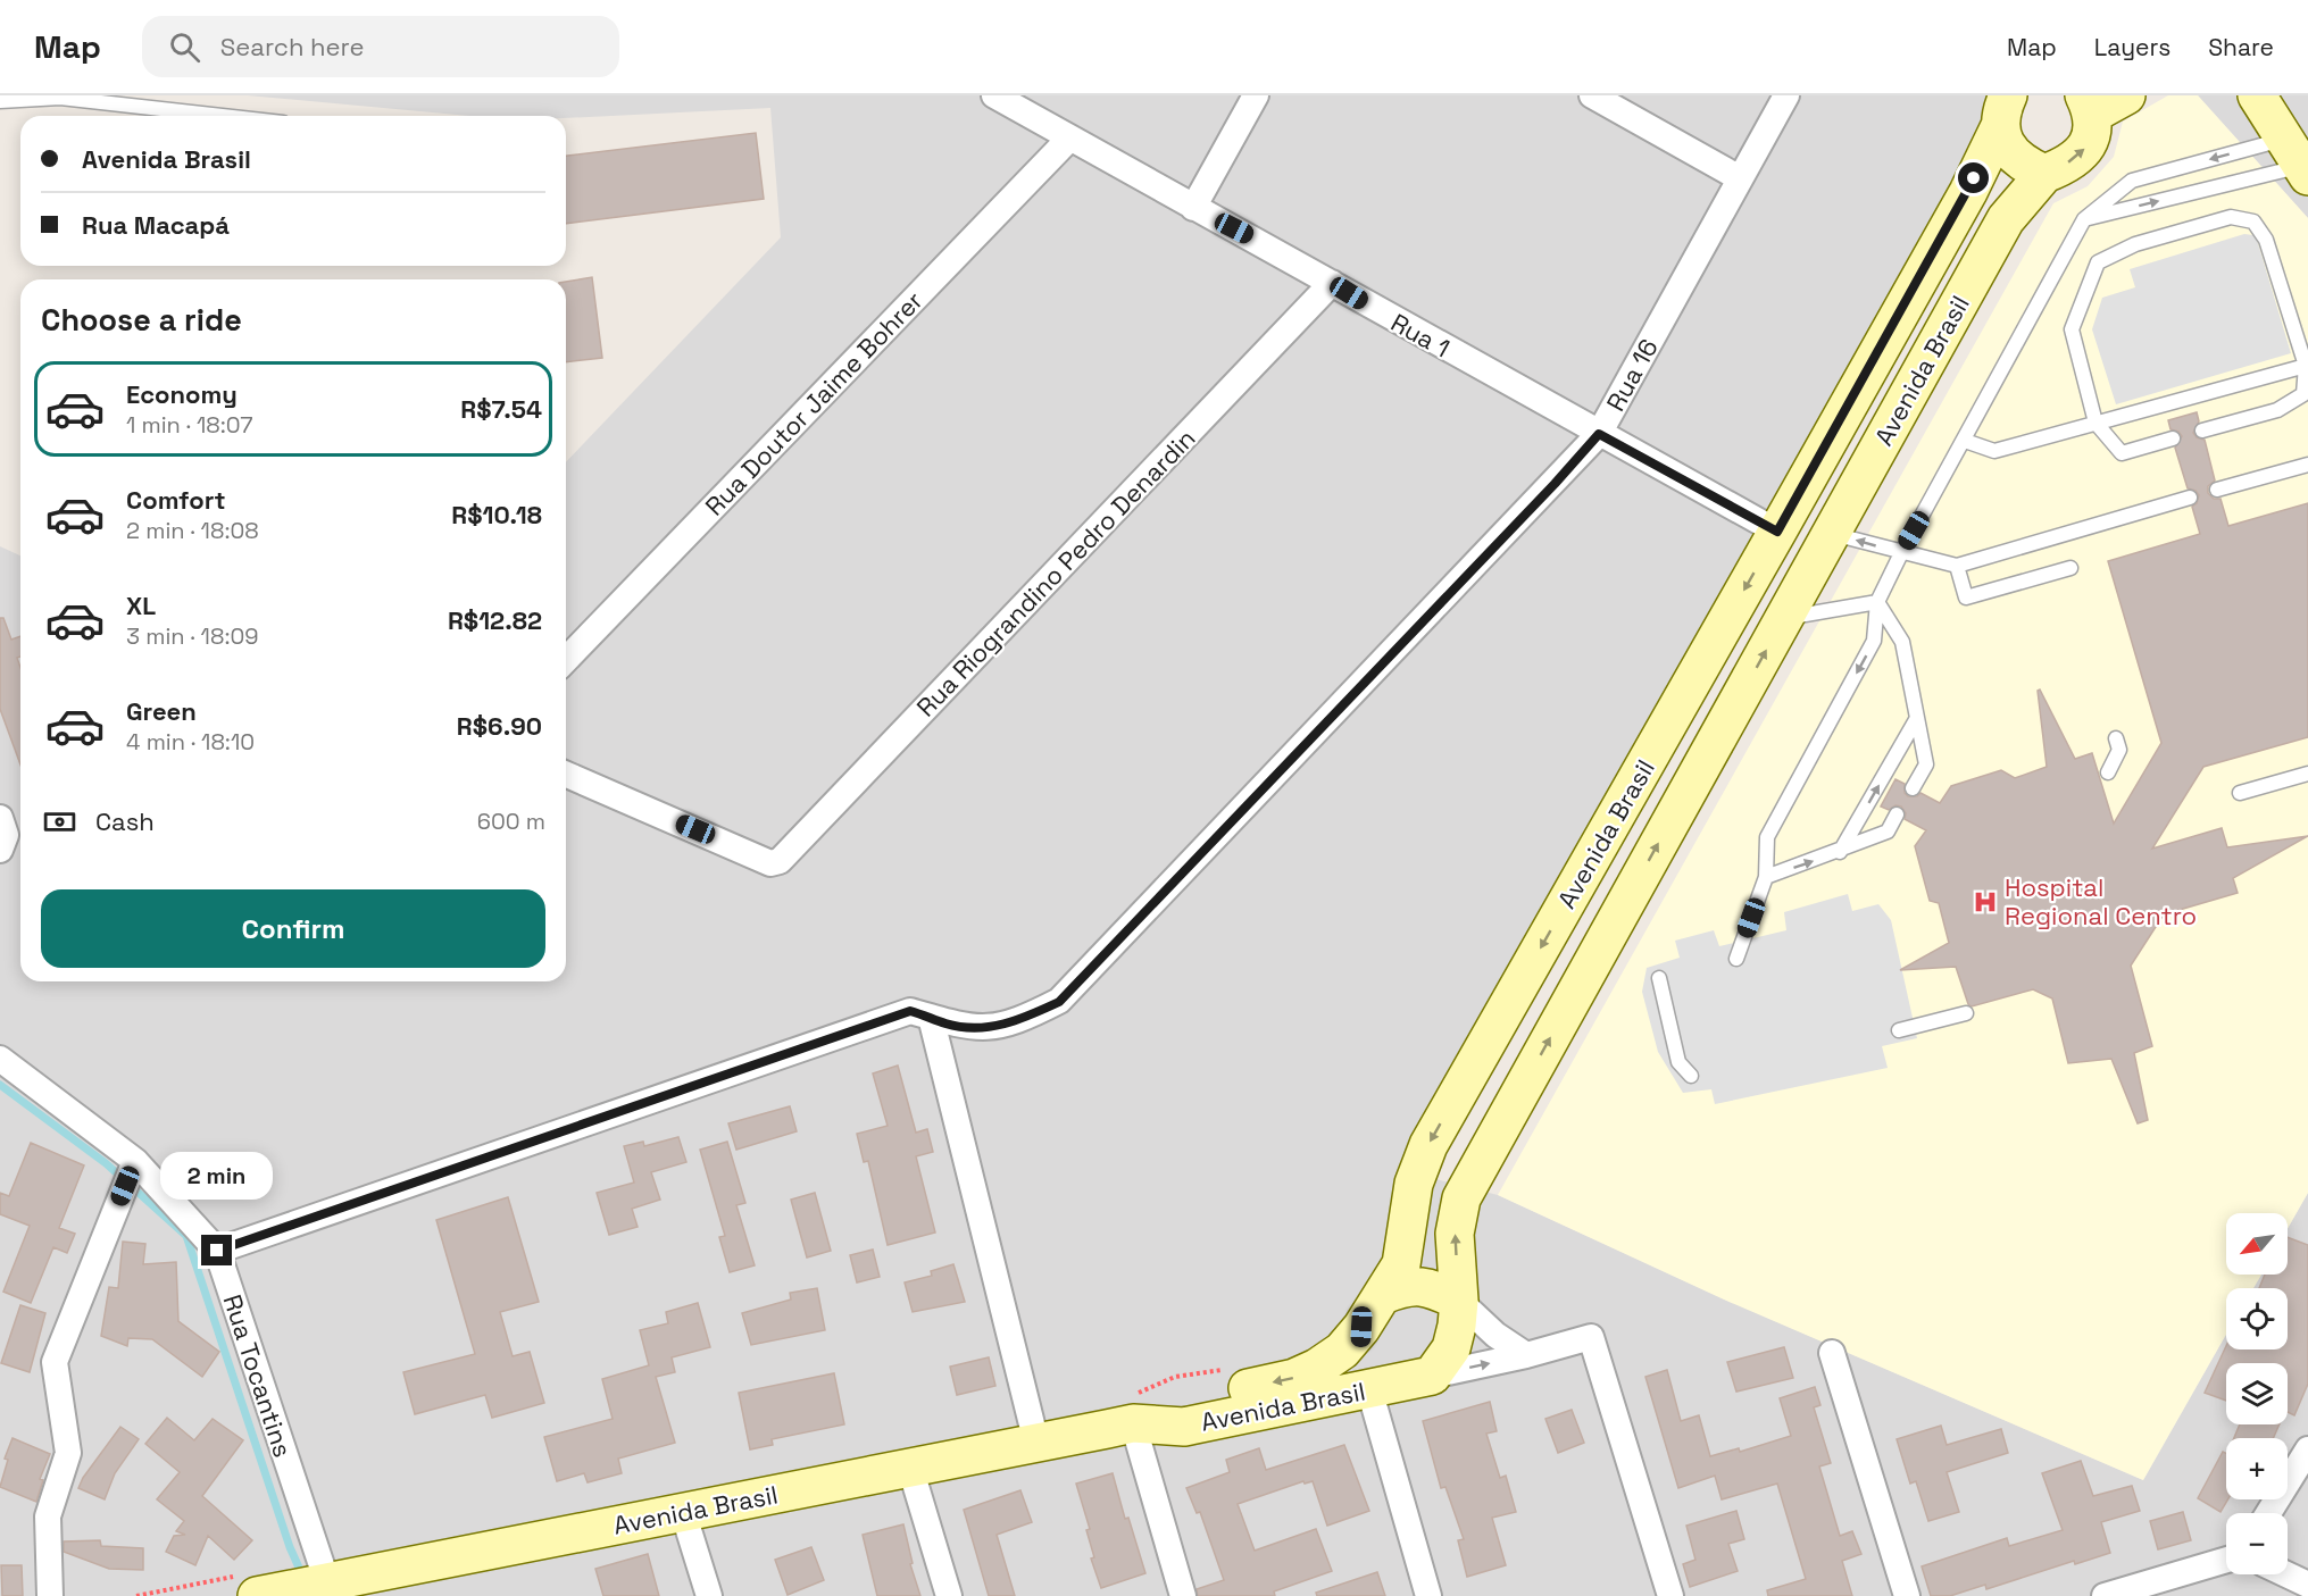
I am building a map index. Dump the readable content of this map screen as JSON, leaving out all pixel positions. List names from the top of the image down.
{
  "streets": {
    "street": [
      "Rua 1",
      "Avenida Brasil",
      "Rua 16",
      "Rua Doutor Jaime Bohrer",
      "Rua Riograndino Pedro Denardin",
      "Rua Tocantins"
    ]
  },
  "crossings": [
    ["Rua 1", "Avenida Brasil"],
    ["Rua 1", "Rua 16"],
    ["Rua 1", "Rua Doutor Jaime Bohrer"],
    ["Rua 1", "Rua Riograndino Pedro Denardin"],
    ["Avenida Brasil", "Rua Tocantins"],
    ["Rua 16", "Rua Tocantins"]
  ],
  "places": {
    "hospital": ["Hospital Regional Centro"]
  },
  "north": "bottom left",
  "page": {
    "header": "Map",
    "search": "Search here",
    "nav": ["Map", "Layers", "Share"],
    "banner": ["Avenida Brasil", "Rua Macapá"],
    "heading": "Choose a ride",
    "list": [
      {
        "name": "Economy",
        "note": "1 min · 18:07",
        "value": "R$7.54"
      },
      {
        "name": "Comfort",
        "note": "2 min · 18:08",
        "value": "R$10.18"
      },
      {
        "name": "XL",
        "note": "3 min · 18:09",
        "value": "R$12.82"
      },
      {
        "name": "Green",
        "note": "4 min · 18:10",
        "value": "R$6.90"
      }
    ],
    "pay": ["Cash", "600 m"],
    "buttons": "Confirm",
    "bubble": "2 min",
    "map_buttons": ["+", "−"]
  }
}
